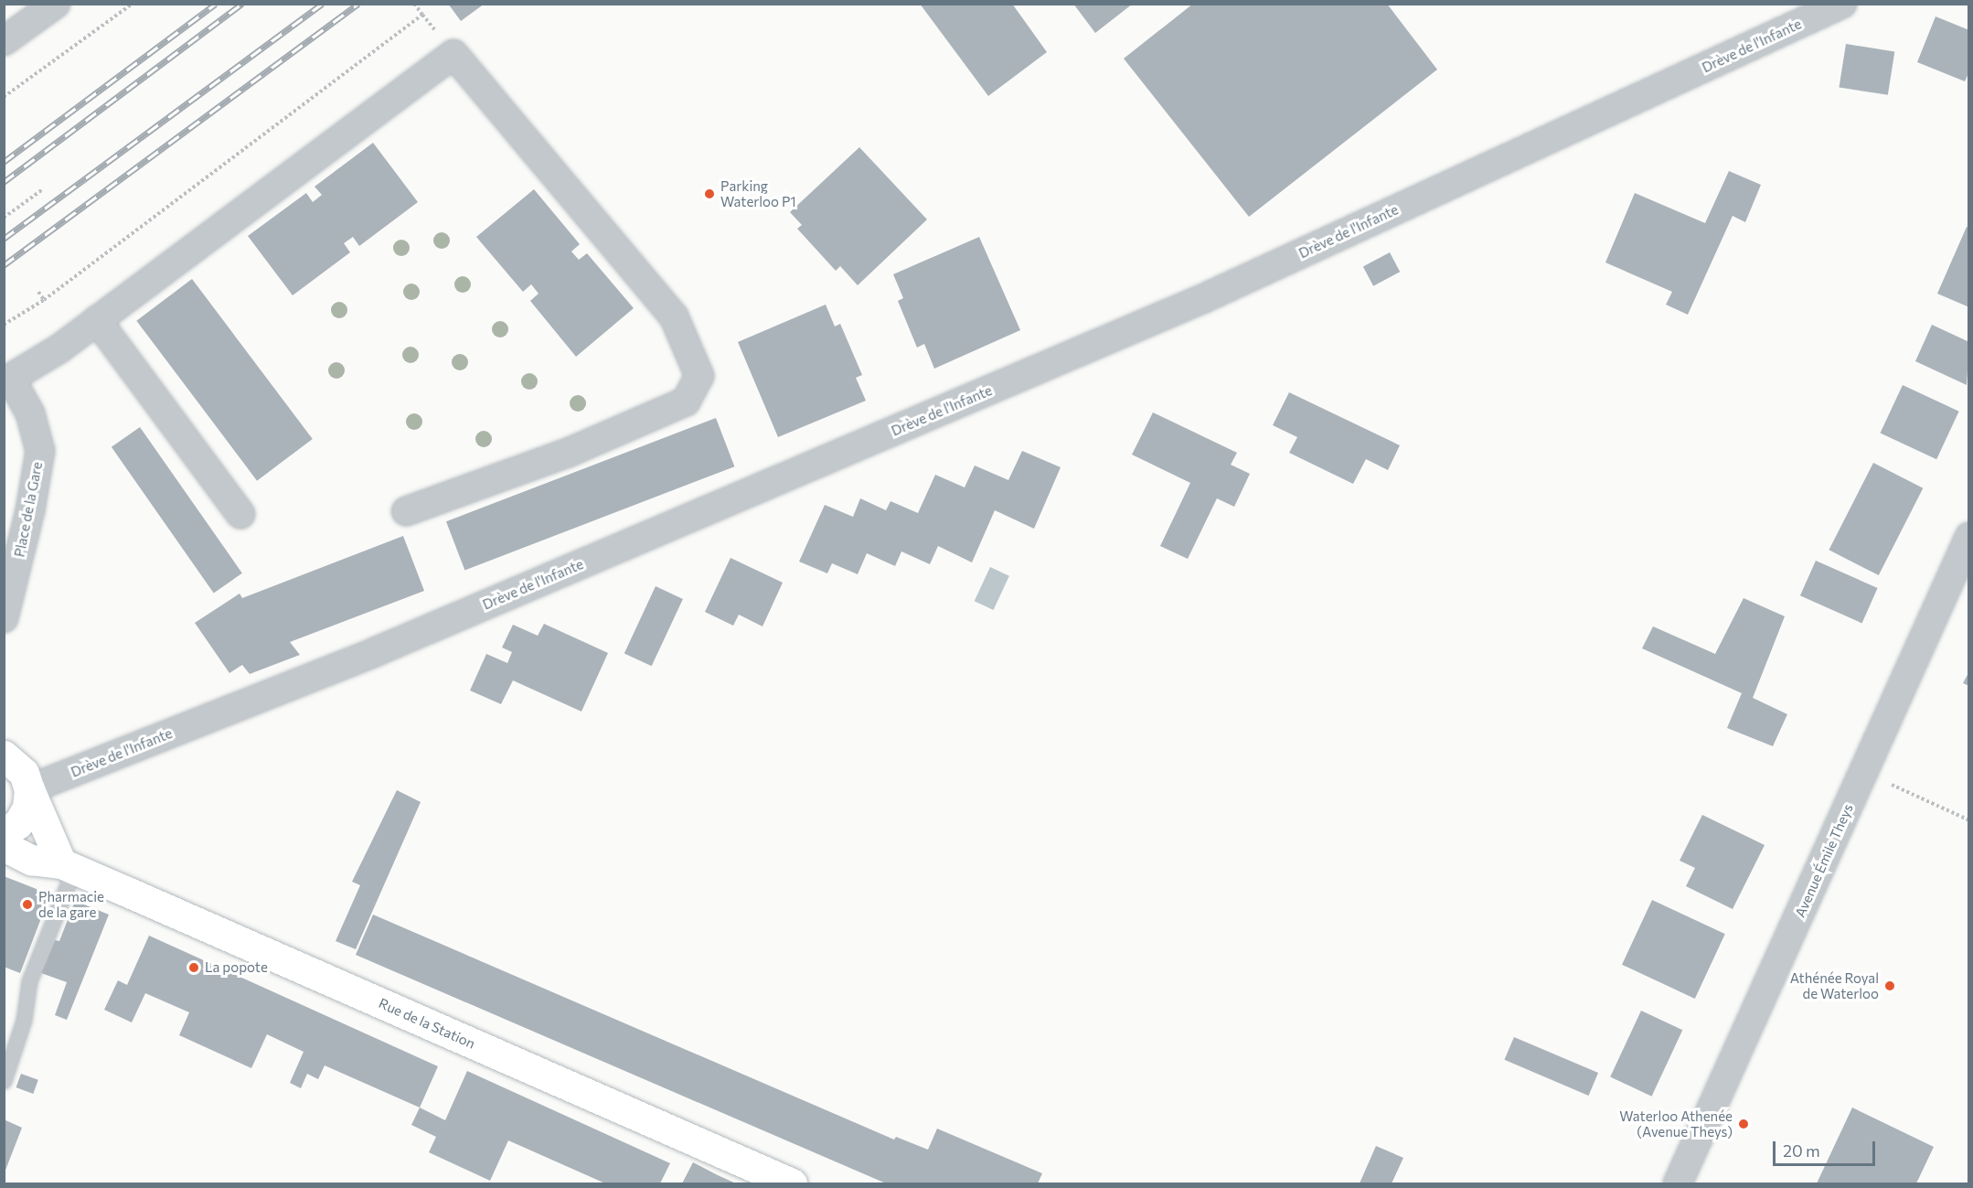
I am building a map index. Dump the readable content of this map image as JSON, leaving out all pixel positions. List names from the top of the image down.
{
  "streets": {
    "street": [
      "Drève de l'Infante",
      "Place de la Gare",
      "Avenue Émile Theys",
      "Rue de la Station"
    ]
  },
  "places": [
    "Parking Waterloo P1",
    "Pharmacie de la gare",
    "La popote",
    "Athénée Royal de Waterloo",
    "Waterloo Athenée (Avenue Theys)"
  ],
  "scale_bar": "20 m"
}
